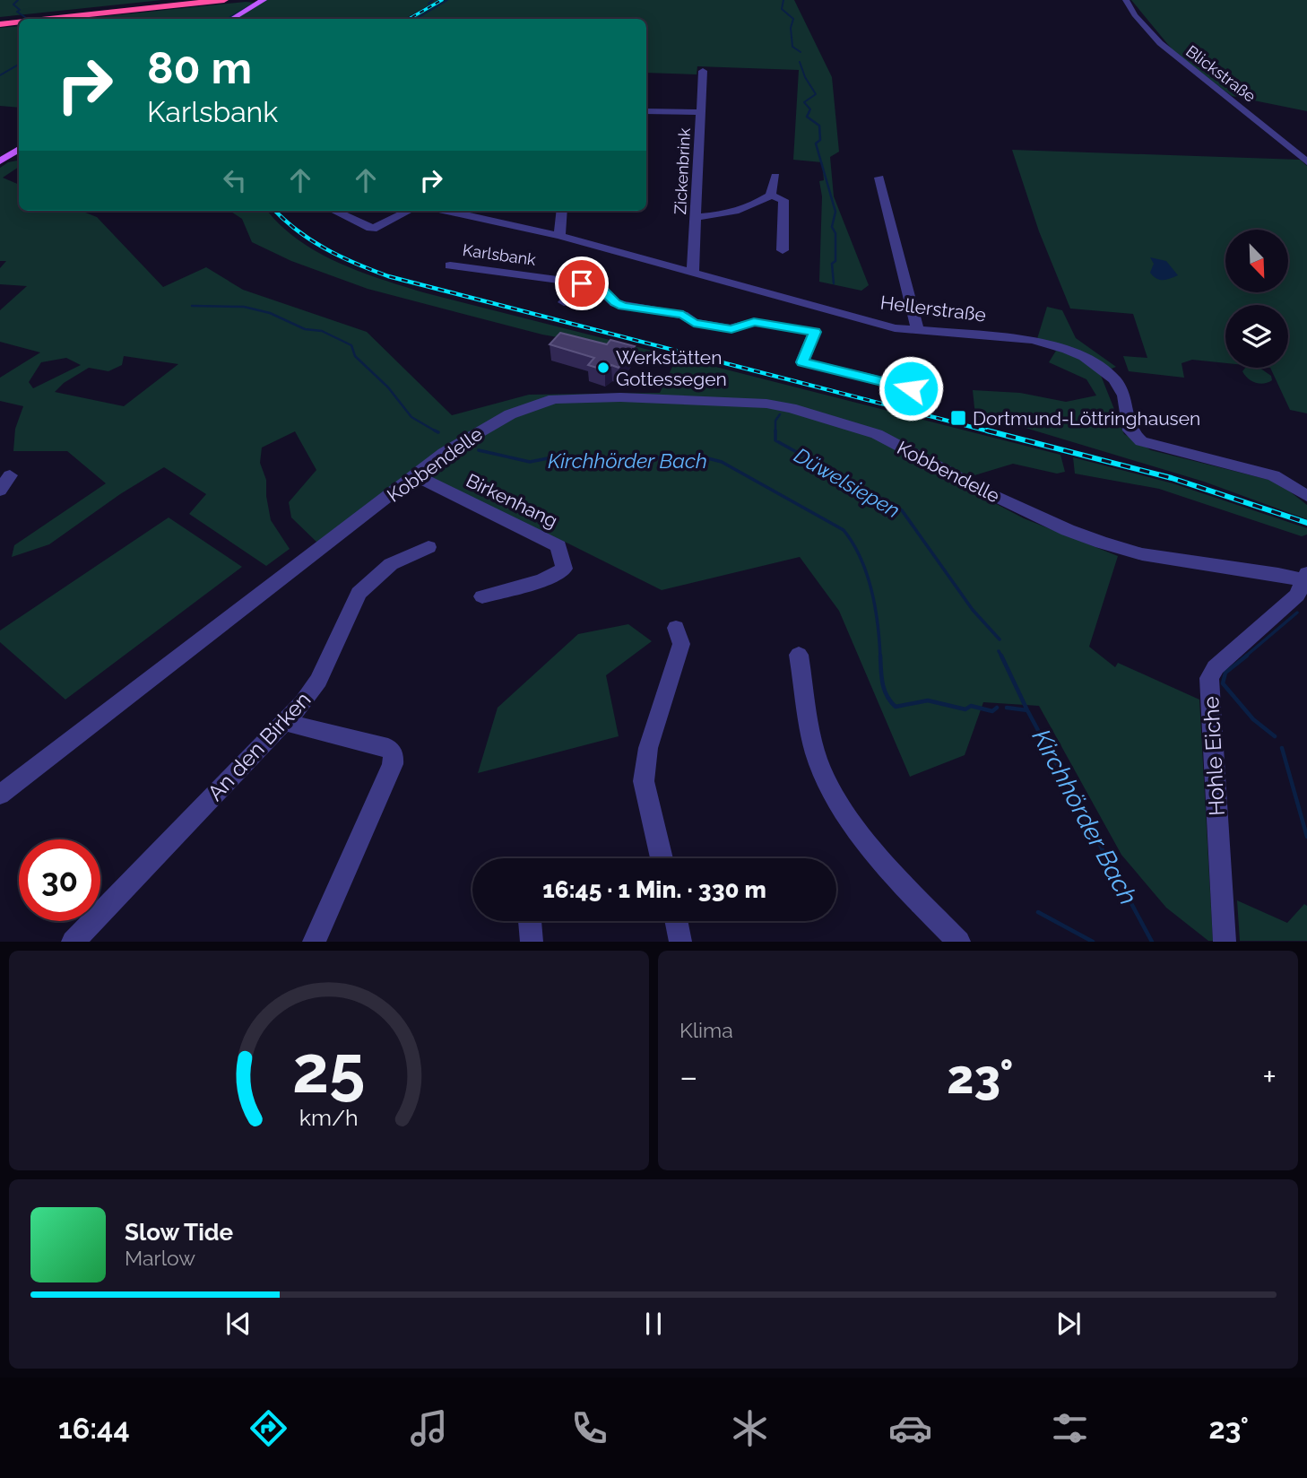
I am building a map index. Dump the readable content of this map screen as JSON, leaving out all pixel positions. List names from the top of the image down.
{
  "streets": {
    "street": [
      "Blickstraße",
      "Zickenbrink",
      "Karlsbank",
      "Hellerstraße",
      "Kobbendelle",
      "Birkenhang",
      "An den Birken",
      "Hohle Eiche"
    ]
  },
  "crossings": [
    ["Zickenbrink", "Hellerstraße"],
    ["Kobbendelle", "Birkenhang"],
    ["Kobbendelle", "Hohle Eiche"]
  ],
  "water": ["Kirchhörder Bach", "Düwelsiepen"],
  "places": {
    "other": ["Werkstätten Gottessegen"],
    "transit": ["Dortmund-Löttringhausen"]
  },
  "north": "bottom right",
  "page": {
    "turn": ["80 m", "Karlsbank"],
    "limit": "30",
    "trip": "16:45 · 1 Min. · 330 m",
    "tile": "Klima",
    "heat": ["−", "23°", "+"],
    "song": ["Slow Tide", "Marlow"],
    "tabs": ["16:44", "23°"],
    "gauge": ["25", "km/h"]
  }
}
